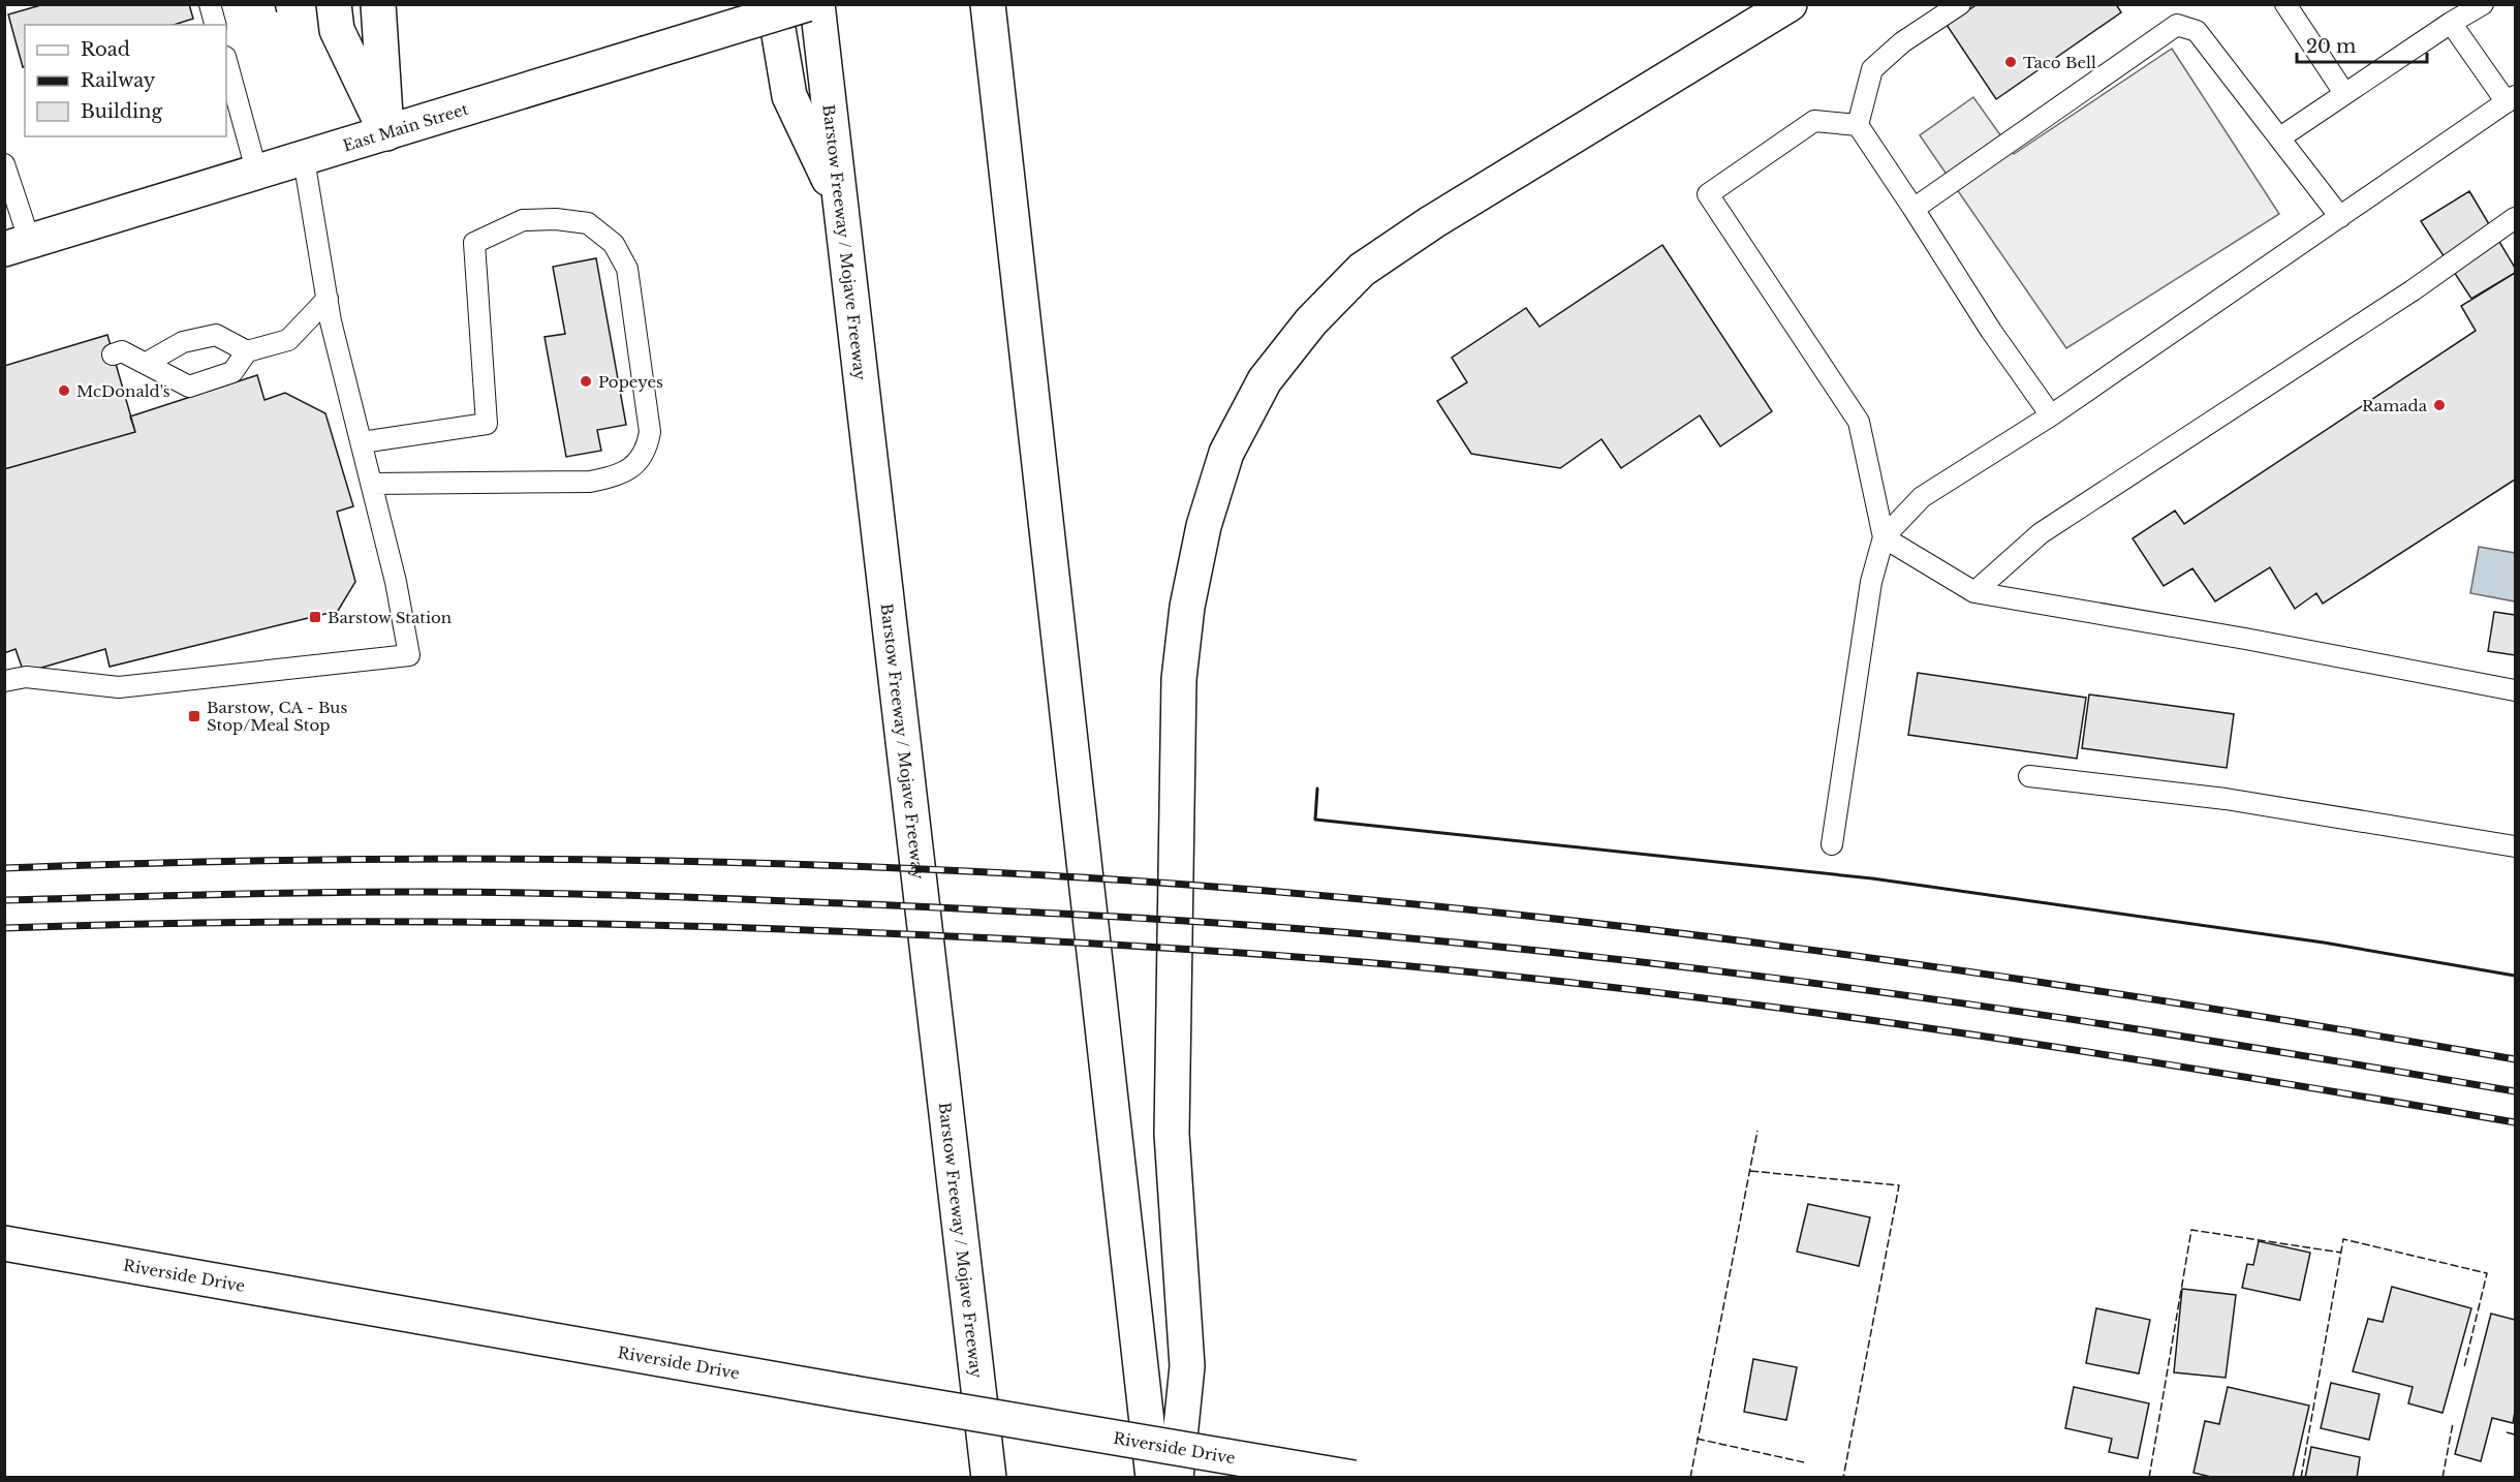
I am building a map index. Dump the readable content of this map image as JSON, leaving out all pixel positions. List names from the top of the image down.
{
  "streets": {
    "main road": ["East Main Street", "Barstow Freeway / Mojave Freeway", "Riverside Drive"]
  },
  "places": {
    "other": [
      "Taco Bell",
      "Popeyes",
      "McDonald's",
      "Ramada"
    ],
    "transit": ["Barstow Station", "Barstow, CA - Bus Stop/Meal Stop"]
  },
  "legend": ["Road", "Railway", "Building"],
  "scale_bar": "20 m"
}
